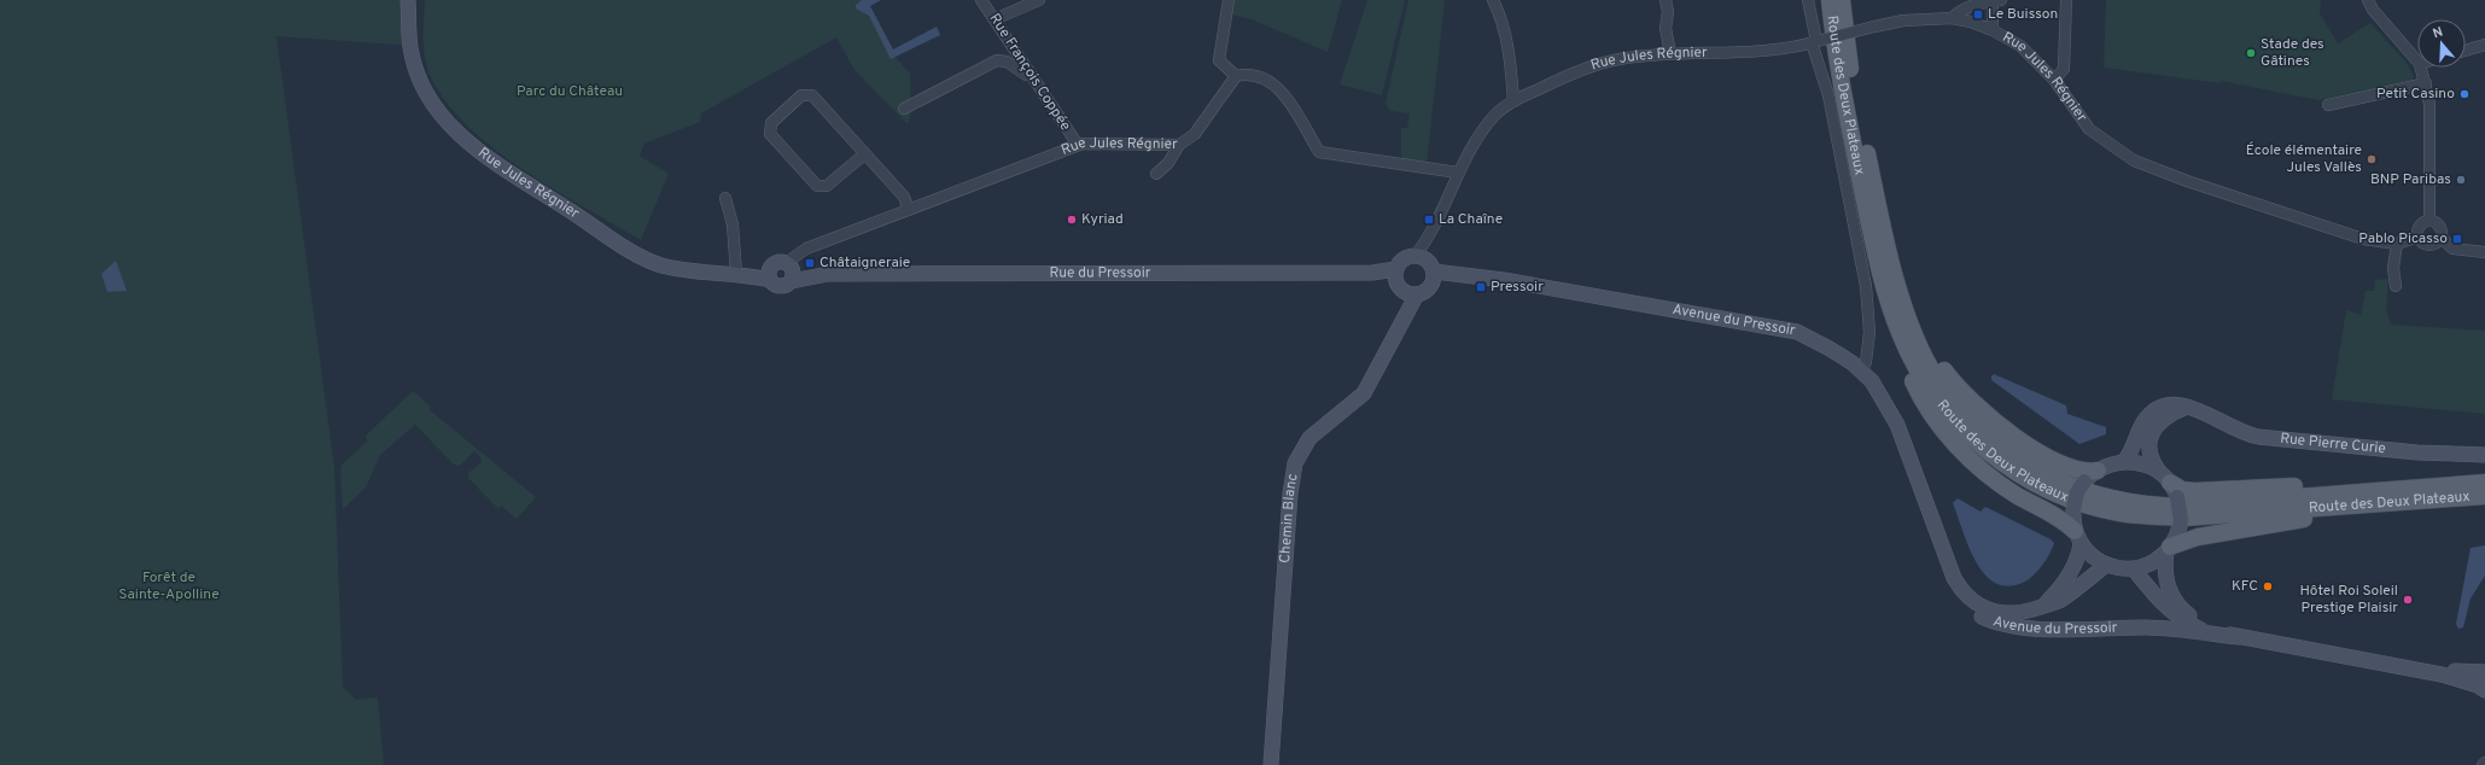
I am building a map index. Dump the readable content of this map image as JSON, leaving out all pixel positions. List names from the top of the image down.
{
  "streets": {
    "main road": ["Route des Deux Plateaux"],
    "street": [
      "Rue Jules Régnier",
      "Rue François Coppée",
      "Rue du Pressoir",
      "Avenue du Pressoir",
      "Rue Pierre Curie",
      "Chemin Blanc"
    ]
  },
  "crossings": [
    ["Rue Jules Régnier", "Rue François Coppée"],
    ["Rue Jules Régnier", "Rue du Pressoir"],
    ["Rue du Pressoir", "Avenue du Pressoir"],
    ["Rue du Pressoir", "Chemin Blanc"],
    ["Avenue du Pressoir", "Rue Pierre Curie"],
    ["Avenue du Pressoir", "Chemin Blanc"]
  ],
  "parks": ["Parc du Château", "Forêt de Sainte-Apolline"],
  "places": {
    "transit": [
      "Le Buisson",
      "La Chaîne",
      "Pablo Picasso",
      "Châtaigneraie",
      "Pressoir"
    ],
    "other": [
      "Stade des Gâtines",
      "Petit Casino",
      "École élémentaire Jules Vallès",
      "BNP Paribas",
      "Kyriad",
      "KFC",
      "Hôtel Roi Soleil Prestige Plaisir"
    ]
  },
  "north": "top"
}
